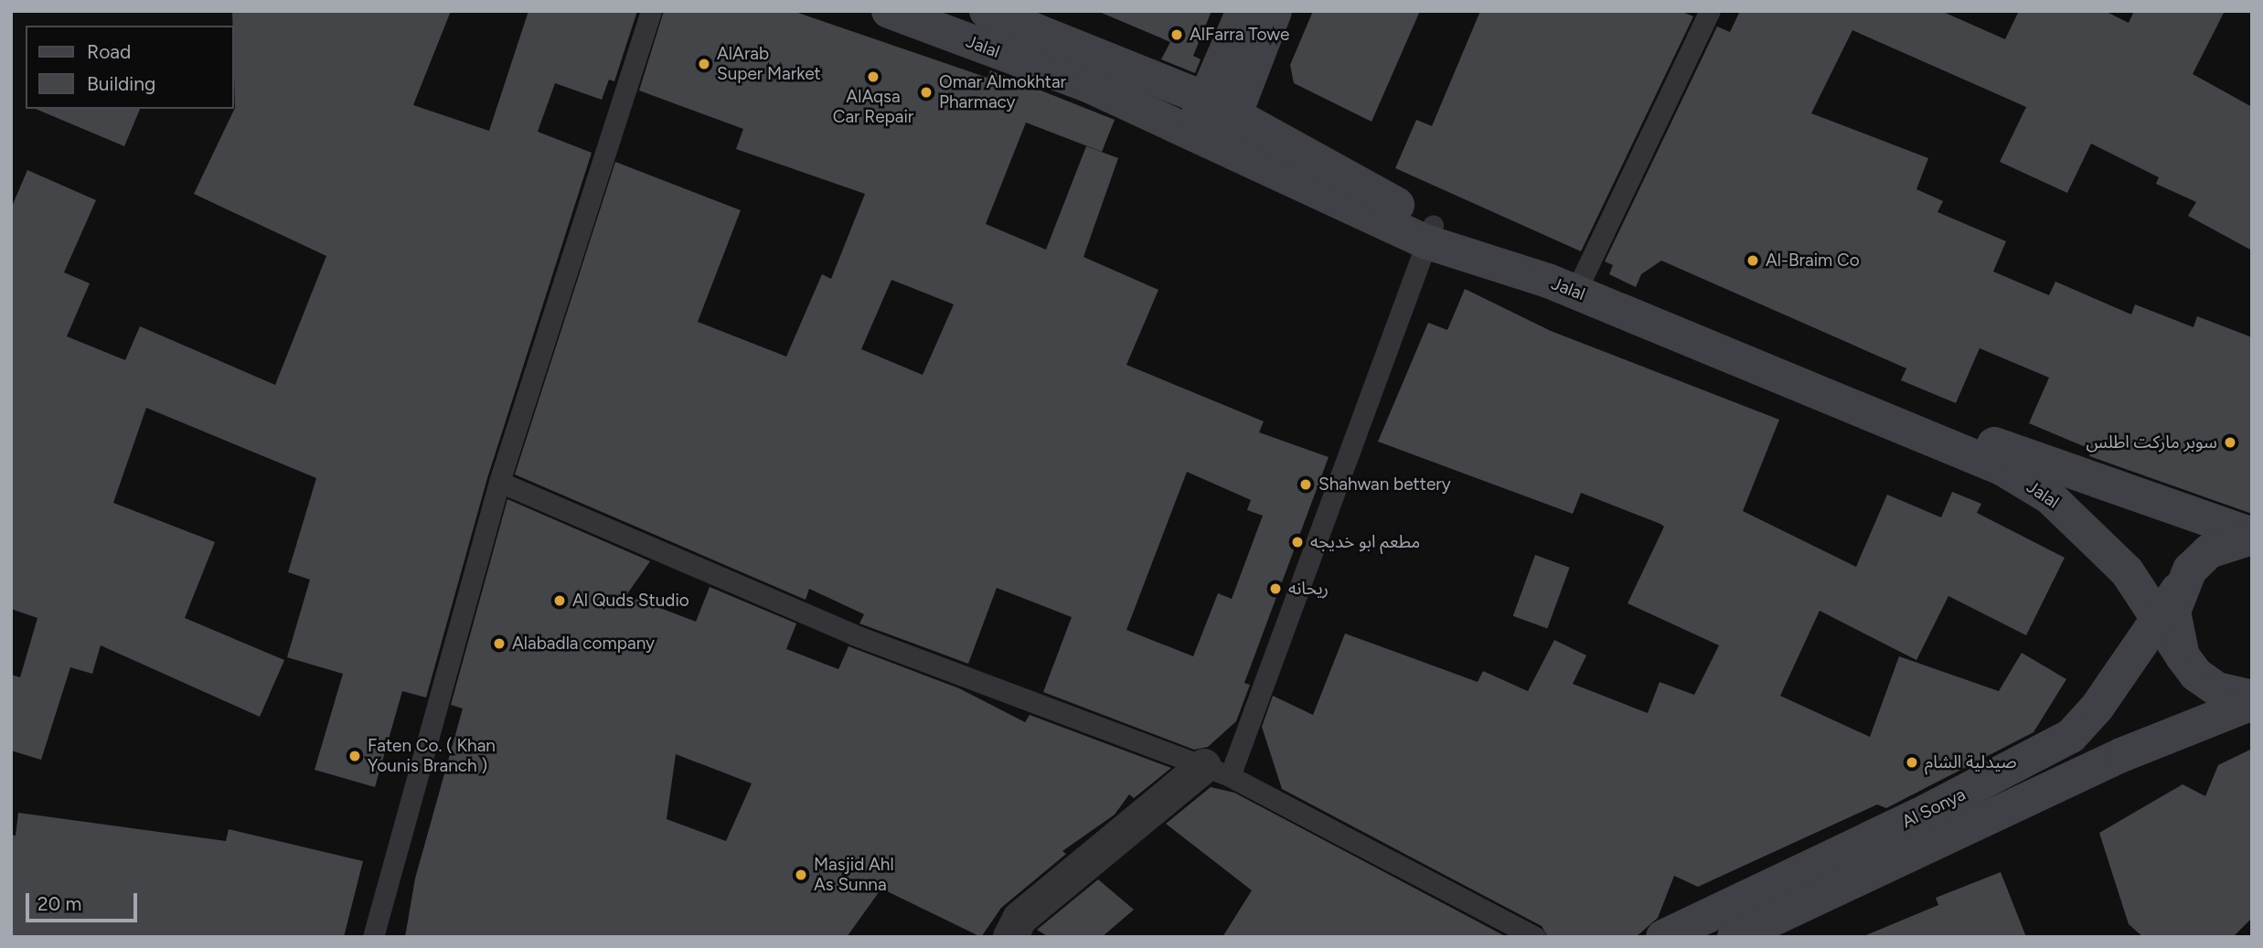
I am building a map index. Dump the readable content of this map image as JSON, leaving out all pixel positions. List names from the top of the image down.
{
  "streets": {
    "main road": ["Jalal", "Al Sonya"]
  },
  "crossings": [
    ["Jalal", "Al Sonya"]
  ],
  "places": [
    "AlFarra Towe",
    "AlArab Super Market",
    "AlAqsa Car Repair",
    "Omar Almokhtar Pharmacy",
    "Al-Braim Co",
    "سوبر ماركت اطلس",
    "Shahwan bettery",
    "مطعم ابو خديجه",
    "ريحانه",
    "Al Quds Studio",
    "Alabadla company",
    "Faten Co. ( Khan Younis Branch )",
    "صيدلية الشام",
    "Masjid Ahl As Sunna"
  ],
  "legend": ["Road", "Building"],
  "scale_bar": "20 m"
}
